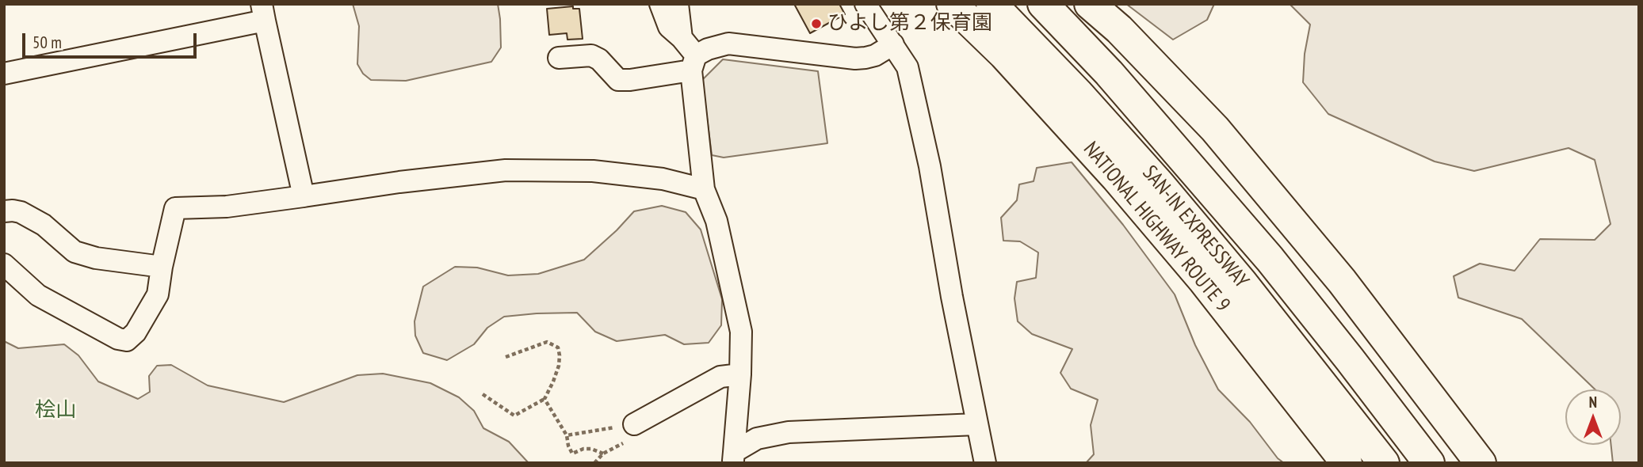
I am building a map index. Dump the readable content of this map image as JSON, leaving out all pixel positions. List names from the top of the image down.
{
  "streets": {
    "highway": ["NATIONAL HIGHWAY ROUTE 9", "SAN-IN EXPRESSWAY"]
  },
  "parks": ["桧山"],
  "places": ["ひよし第２保育園"],
  "scale_bar": "50 m",
  "north": "top"
}
